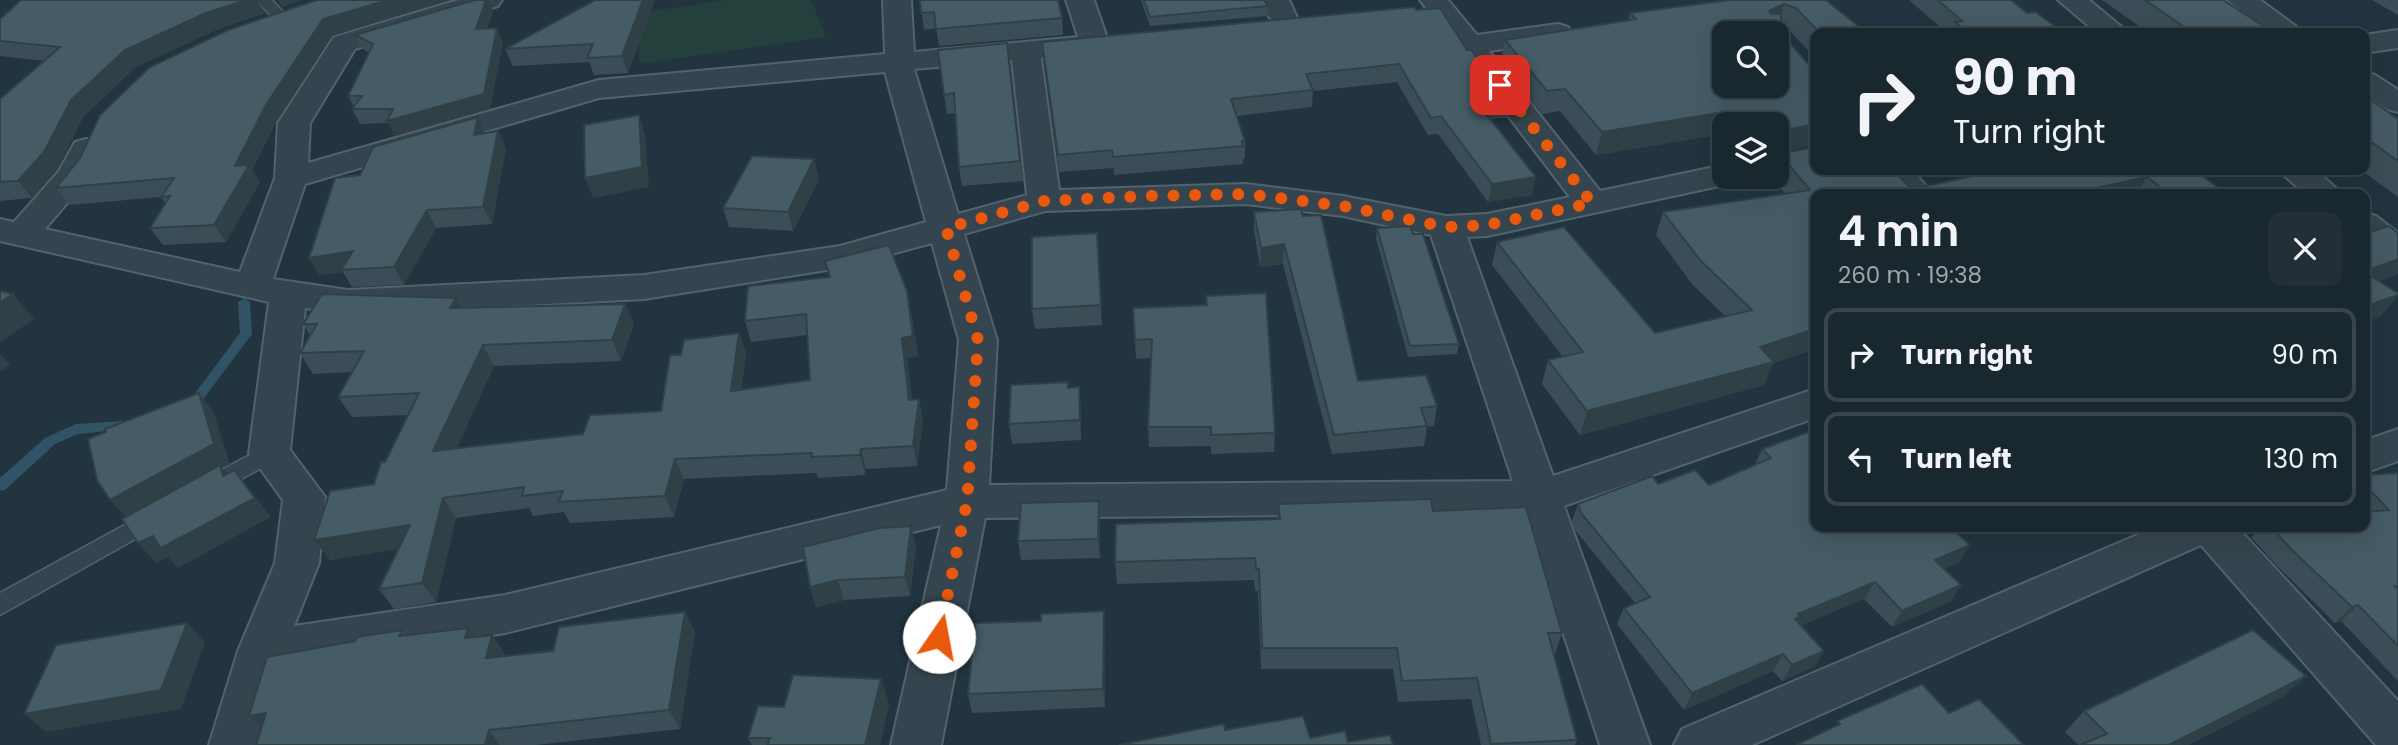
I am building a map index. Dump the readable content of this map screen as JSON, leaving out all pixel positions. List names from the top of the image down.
{
  "page": {
    "turn": ["90 m", "Turn right"],
    "heading": ["4 min", "260 m · 19:38"],
    "list": [
      {
        "name": "Turn right",
        "value": "90 m"
      },
      {
        "name": "Turn left",
        "value": "130 m"
      }
    ]
  }
}
